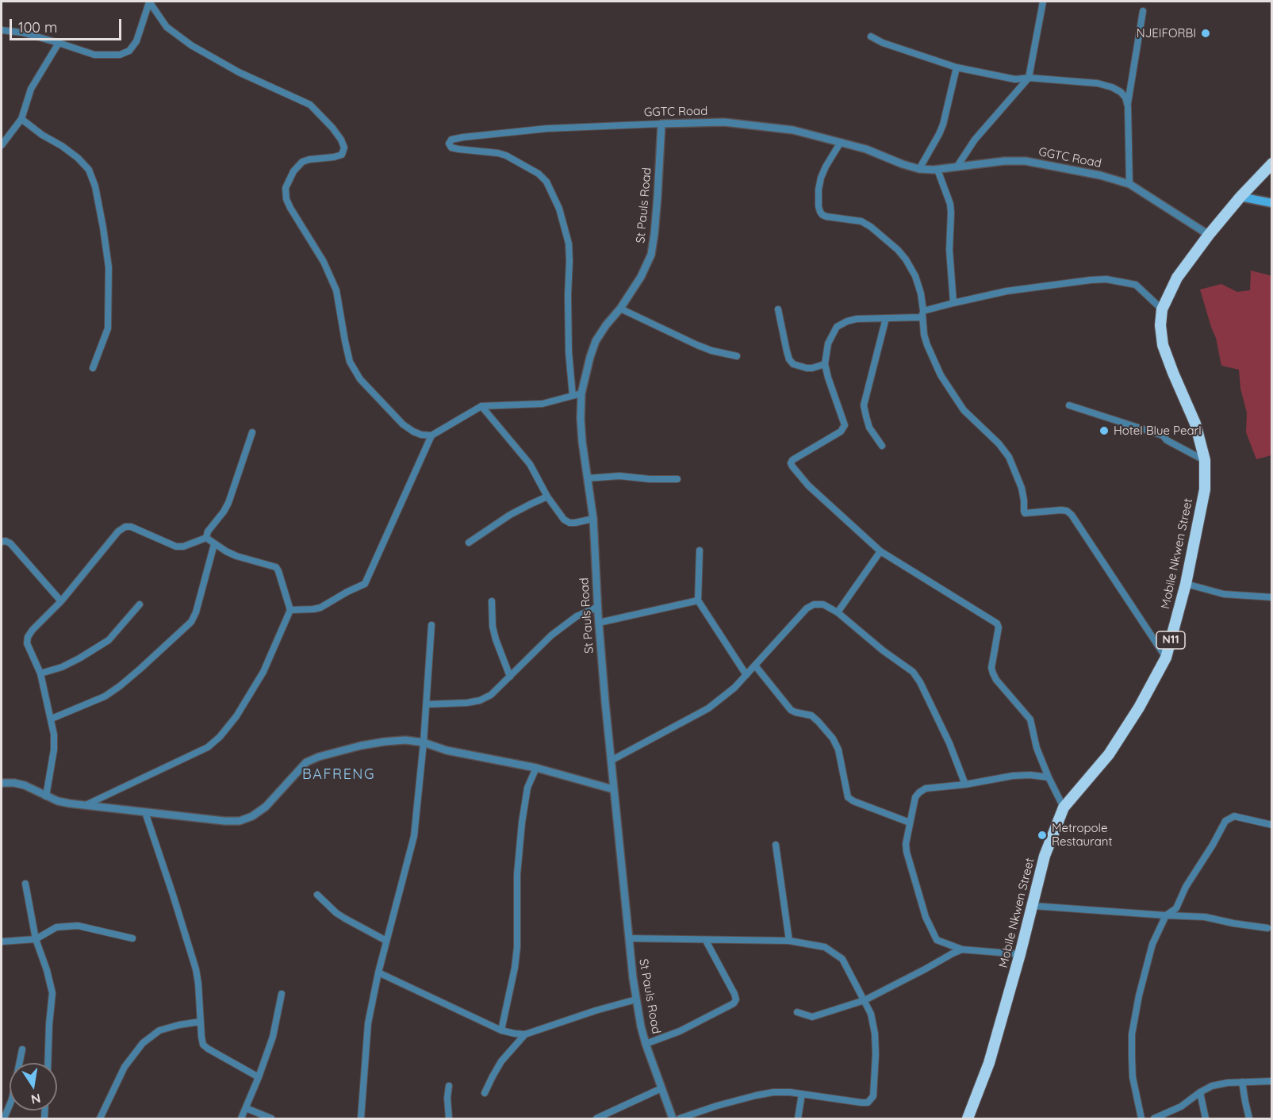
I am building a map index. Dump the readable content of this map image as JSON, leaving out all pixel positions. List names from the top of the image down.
{
  "streets": {
    "highway": ["Mobile Nkwen Street", "N11"],
    "street": ["GGTC Road", "St Pauls Road"]
  },
  "crossings": [
    ["GGTC Road", "St Pauls Road"],
    ["GGTC Road", "Mobile Nkwen Street"]
  ],
  "districts": ["BAFRENG"],
  "places": ["NJEIFORBI", "Hotel Blue Pearl", "Metropole Restaurant"],
  "scale_bar": "100 m",
  "north": "bottom"
}
